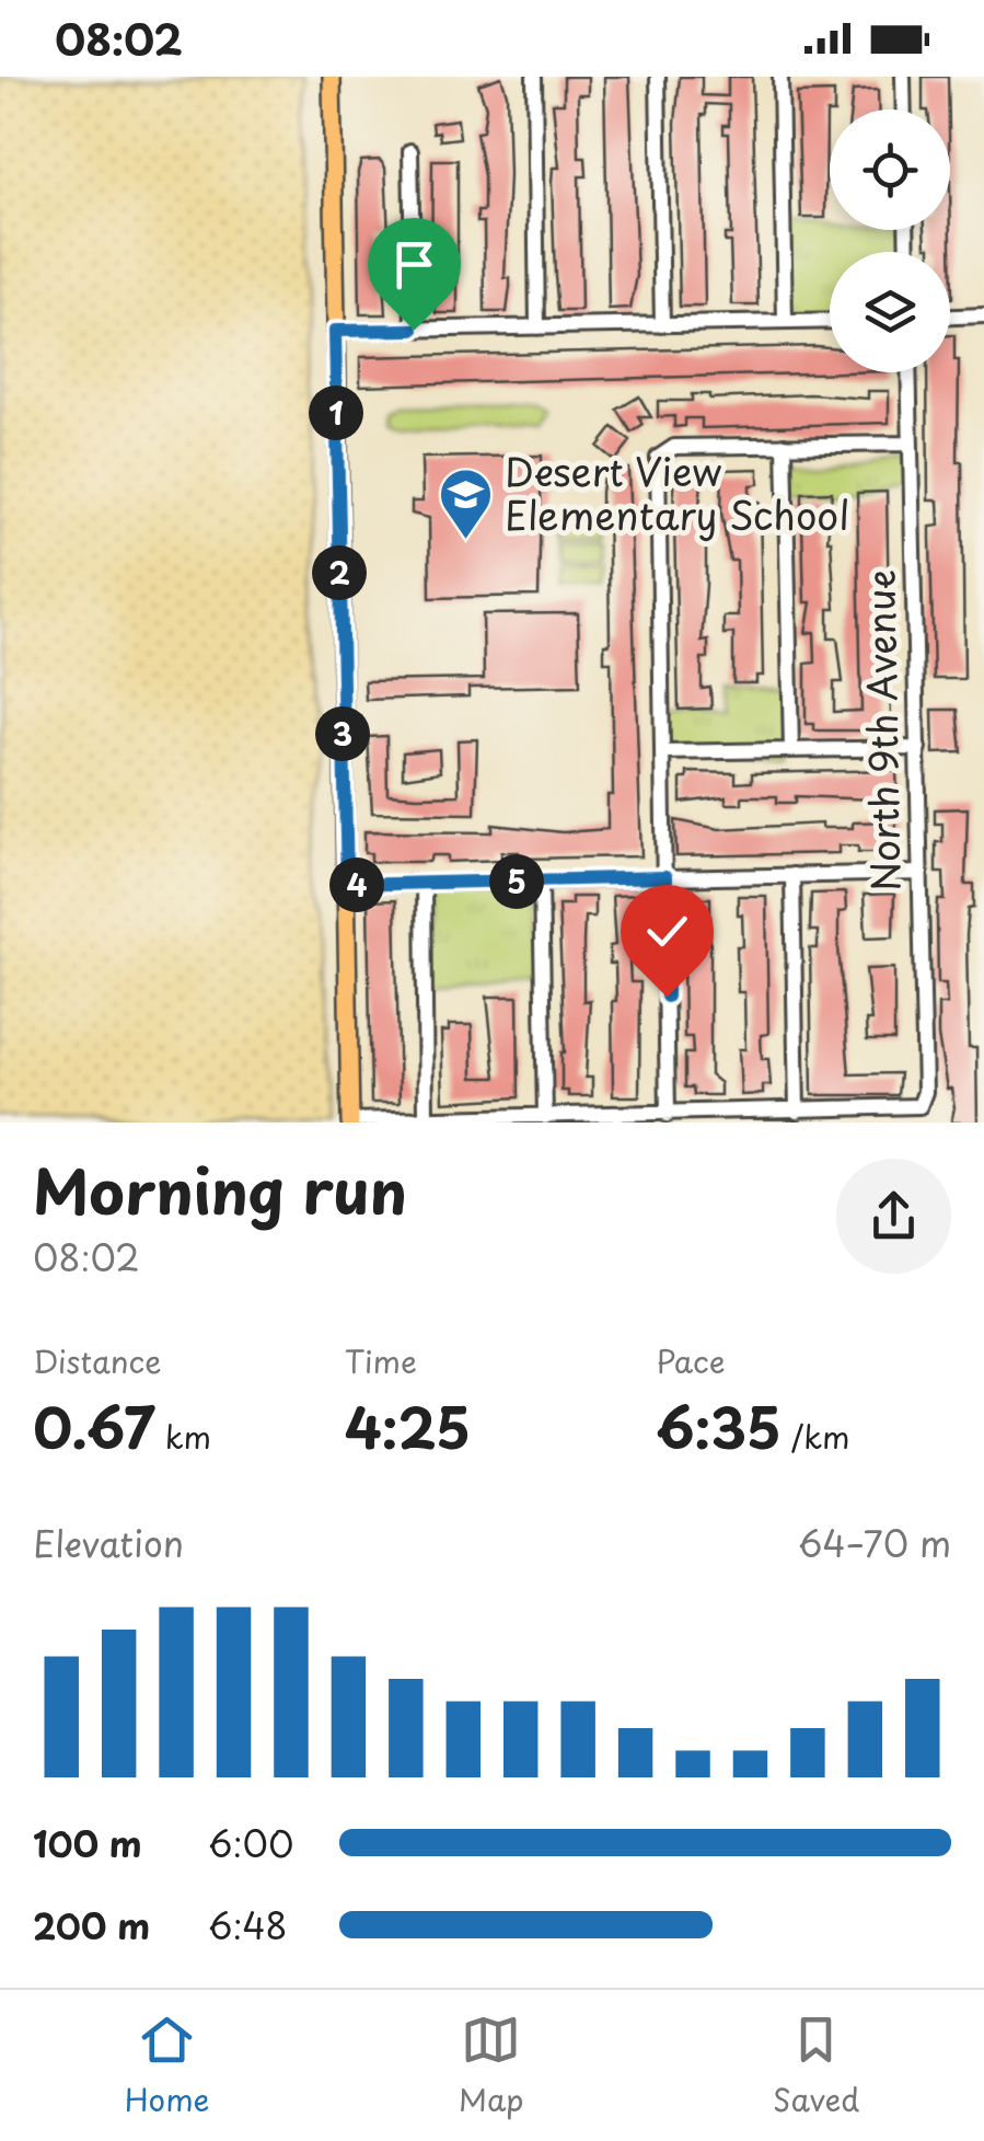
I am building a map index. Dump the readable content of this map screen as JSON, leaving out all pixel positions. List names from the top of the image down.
{
  "streets": {
    "street": ["North 9th Avenue"]
  },
  "places": {
    "school or university": ["Desert View Elementary School"]
  },
  "page": {
    "status": "08:02",
    "pins": [
      "1",
      "2",
      "3",
      "5",
      "4"
    ],
    "heading": ["Morning run", "08:02"],
    "stats": [
      ["Distance", "0.67 km"],
      ["Time", "4:25"],
      ["Pace", "6:35 /km"]
    ],
    "chart": ["Elevation", "64–70 m"],
    "list": [
      {
        "name": "100 m",
        "note": "6:00"
      },
      {
        "name": "200 m",
        "note": "6:48"
      }
    ],
    "tabs": ["Home", "Map", "Saved"]
  }
}
